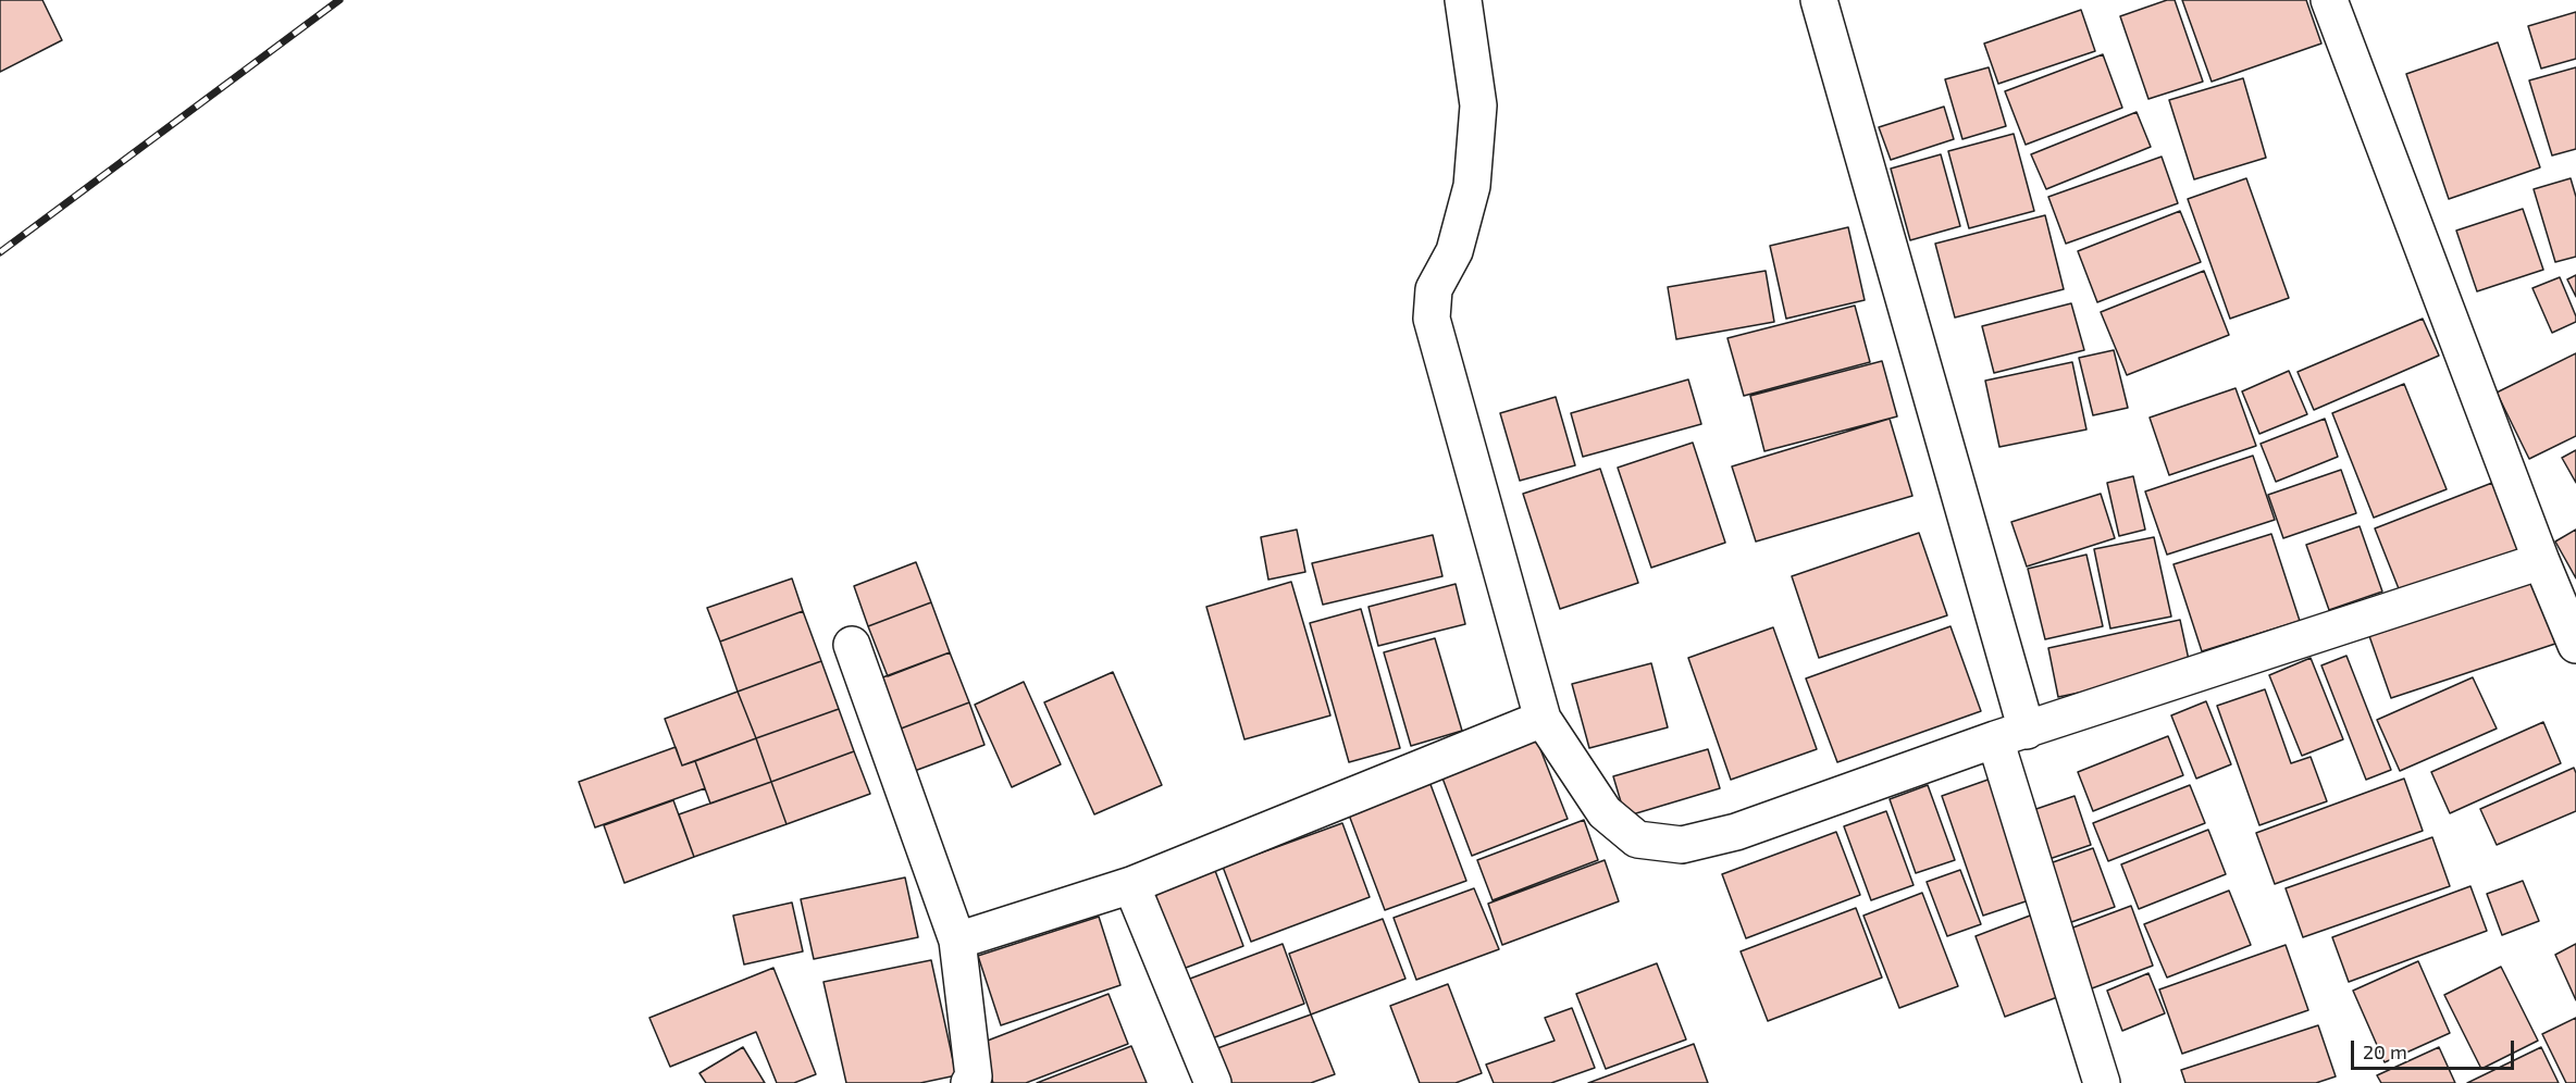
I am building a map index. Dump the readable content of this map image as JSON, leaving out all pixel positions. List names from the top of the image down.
{
  "scale_bar": "20 m"
}
